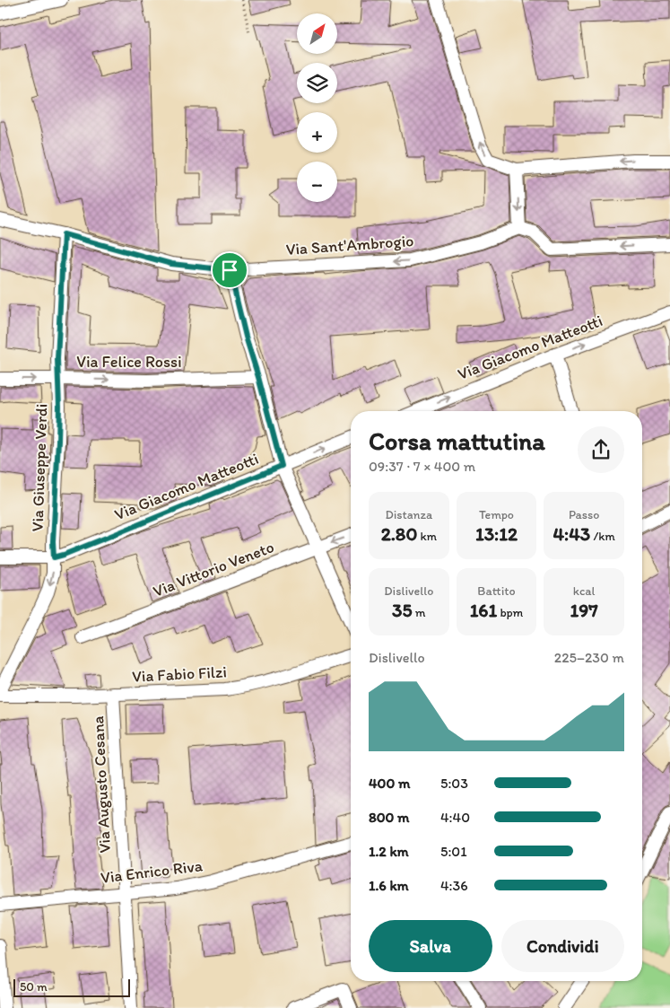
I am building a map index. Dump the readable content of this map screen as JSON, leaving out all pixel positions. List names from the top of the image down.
{
  "streets": {
    "street": [
      "Via Sant'Ambrogio",
      "Via Giacomo Matteotti",
      "Via Felice Rossi",
      "Via Giuseppe Verdi",
      "Via Vittorio Veneto",
      "Via Fabio Filzi",
      "Via Augusto Cesana",
      "Via Enrico Riva"
    ]
  },
  "crossings": [
    ["Via Sant'Ambrogio", "Via Giuseppe Verdi"],
    ["Via Giacomo Matteotti", "Via Giuseppe Verdi"],
    ["Via Felice Rossi", "Via Giuseppe Verdi"],
    ["Via Fabio Filzi", "Via Augusto Cesana"],
    ["Via Augusto Cesana", "Via Enrico Riva"]
  ],
  "one_way": ["Via Sant'Ambrogio", "Via Giacomo Matteotti", "Via Felice Rossi"],
  "scale_bar": "50 m",
  "north": "top right",
  "page": {
    "map_buttons": ["+", "−"],
    "heading": ["Corsa mattutina", "09:37 · 7 × 400 m"],
    "stats": [
      ["Distanza", "2.80 km"],
      ["Tempo", "13:12"],
      ["Passo", "4:43 /km"],
      ["Dislivello", "35 m"],
      ["Battito", "161 bpm"],
      ["kcal", "197"]
    ],
    "chart": ["Dislivello", "225–230 m"],
    "list": [
      {
        "name": "400 m",
        "note": "5:03"
      },
      {
        "name": "800 m",
        "note": "4:40"
      },
      {
        "name": "1.2 km",
        "note": "5:01"
      },
      {
        "name": "1.6 km",
        "note": "4:36"
      }
    ],
    "buttons": ["Salva", "Condividi"],
    "scale": "50 m"
  }
}
